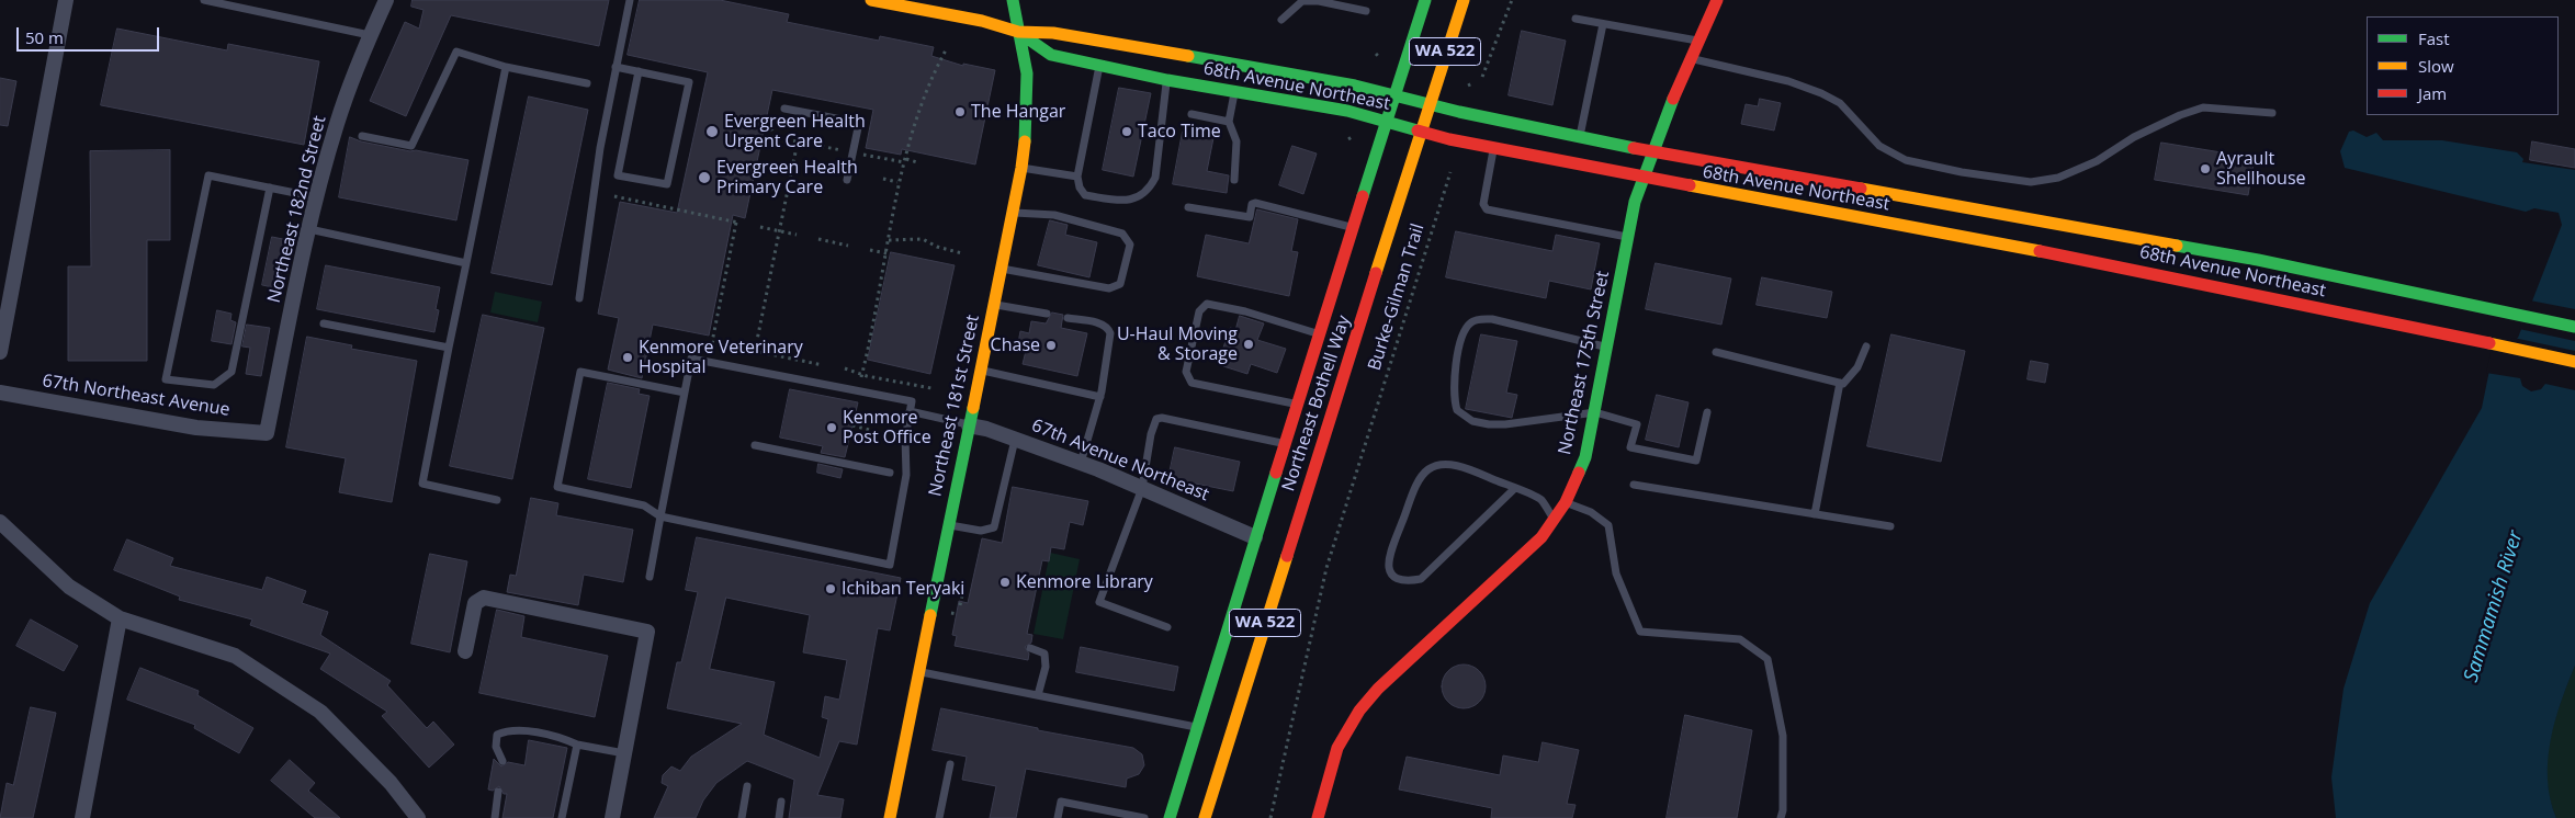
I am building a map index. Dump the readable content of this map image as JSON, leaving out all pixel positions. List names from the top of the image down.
{
  "streets": {
    "main road": [
      "WA 522",
      "68th Avenue Northeast",
      "Northeast 175th Street",
      "Northeast Bothell Way",
      "Northeast 181st Street"
    ],
    "street": ["Northeast 182nd Street", "67th Northeast Avenue", "67th Avenue Northeast"],
    "path": ["Burke-Gilman Trail"]
  },
  "crossings": [
    ["68th Avenue Northeast", "Northeast 175th Street"],
    ["68th Avenue Northeast", "Northeast Bothell Way"],
    ["68th Avenue Northeast", "Northeast 181st Street"],
    ["Northeast 182nd Street", "67th Northeast Avenue"],
    ["Northeast Bothell Way", "67th Avenue Northeast"],
    ["Northeast 181st Street", "67th Avenue Northeast"]
  ],
  "water": ["Sammamish River"],
  "places": [
    "The Hangar",
    "Evergreen Health Urgent Care",
    "Taco Time",
    "Ayrault Shellhouse",
    "Evergreen Health Primary Care",
    "U-Haul Moving & Storage",
    "Chase",
    "Kenmore Veterinary Hospital",
    "Kenmore Post Office",
    "Kenmore Library",
    "Ichiban Teryaki"
  ],
  "legend": ["Fast", "Slow", "Jam"],
  "scale_bar": "50 m"
}
